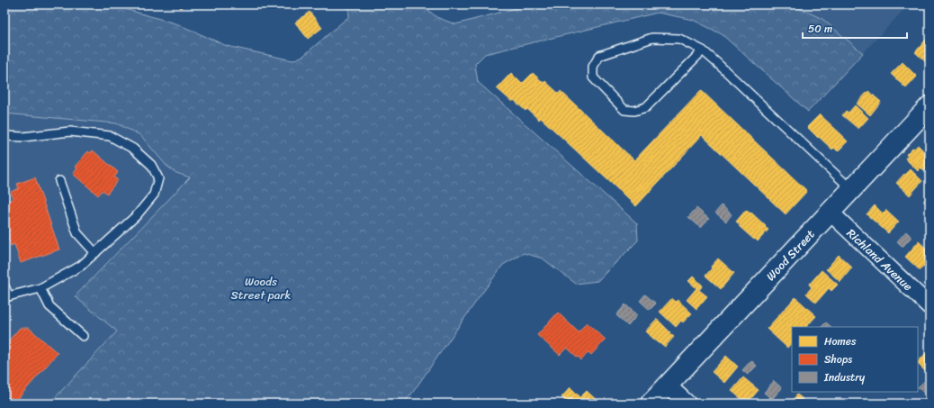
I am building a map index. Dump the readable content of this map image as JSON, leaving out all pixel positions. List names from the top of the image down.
{
  "streets": {
    "street": ["Wood Street", "Richland Avenue"]
  },
  "crossings": [
    ["Wood Street", "Richland Avenue"]
  ],
  "parks": ["Woods Street park"],
  "legend": ["Homes", "Shops", "Industry"],
  "scale_bar": "50 m"
}
